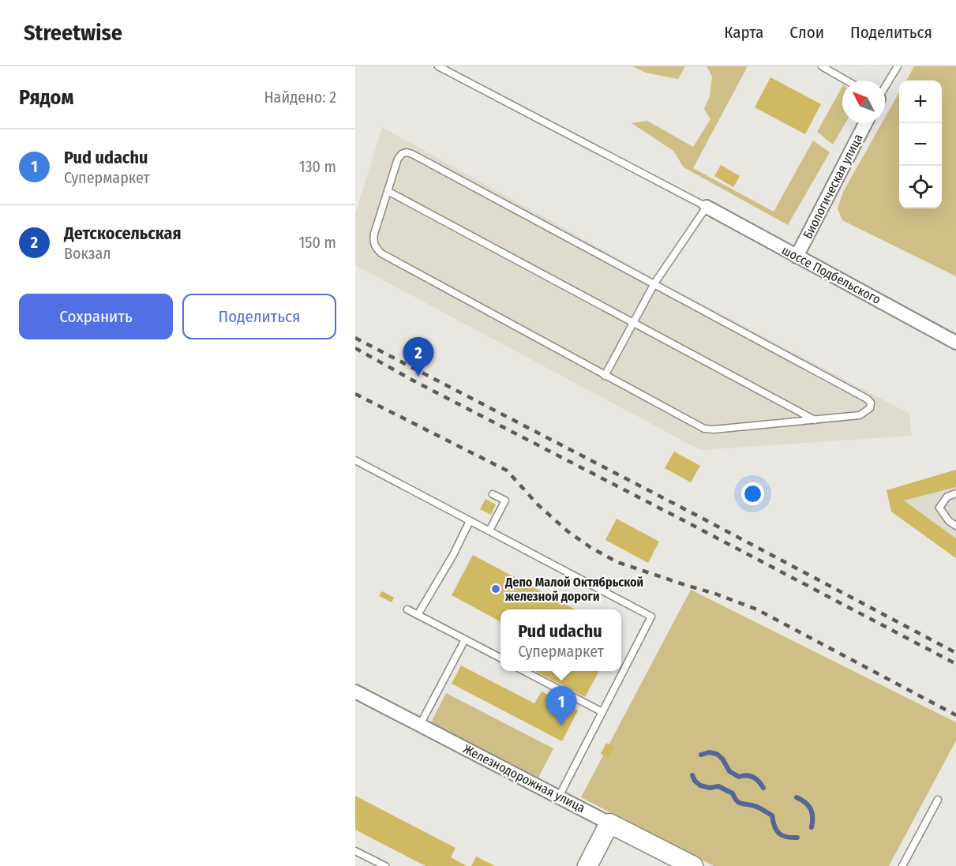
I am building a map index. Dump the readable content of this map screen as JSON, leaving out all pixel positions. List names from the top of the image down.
{
  "streets": {
    "street": ["Биологическая улица", "шоссе Подбельского", "Железнодорожная улица"]
  },
  "crossings": [
    ["Биологическая улица", "шоссе Подбельского"]
  ],
  "places": ["Депо Малой Октябрьской железной дороги"],
  "north": "top left",
  "page": {
    "header": "Streetwise",
    "nav": ["Карта", "Слои", "Поделиться"],
    "heading": ["Рядом", "Найдено: 2"],
    "map_buttons": ["+", "−"],
    "list": [
      {
        "mark": "1",
        "name": "Pud udachu",
        "note": "Супермаркет",
        "value": "130 m"
      },
      {
        "mark": "2",
        "name": "Детскосельская",
        "note": "Вокзал",
        "value": "150 m"
      }
    ],
    "buttons": ["Сохранить", "Поделиться"],
    "pins": ["2", "1"],
    "popup": ["Pud udachu", "Супермаркет"]
  }
}
